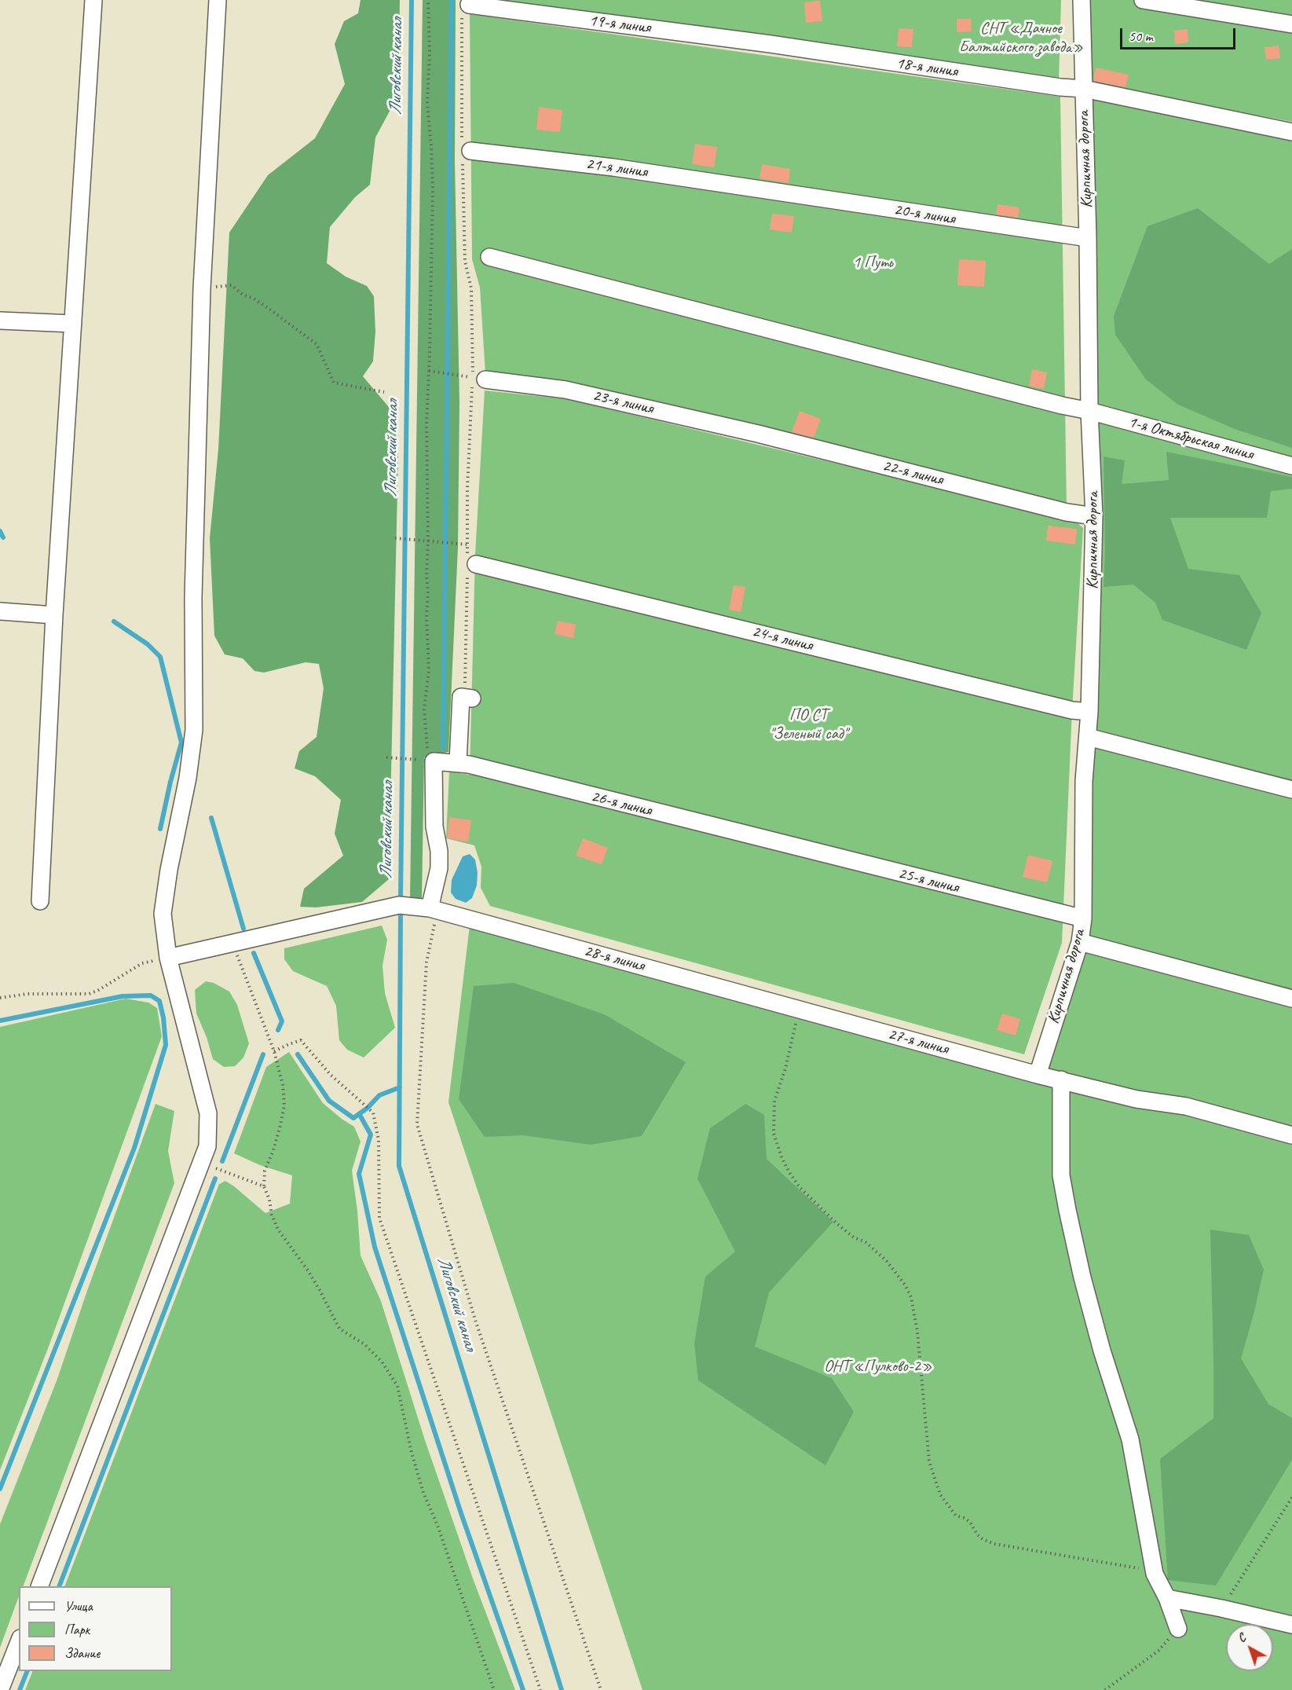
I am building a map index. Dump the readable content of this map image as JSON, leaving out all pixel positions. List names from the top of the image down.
{
  "streets": {
    "street": [
      "19-я линия",
      "18-я линия",
      "Кирпичная дорога",
      "21-я линия",
      "20-я линия",
      "23-я линия",
      "1-я Октябрьская линия",
      "22-я линия",
      "24-я линия",
      "26-я линия",
      "25-я линия",
      "28-я линия",
      "27-я линия"
    ]
  },
  "crossings": [
    ["19-я линия", "18-я линия"],
    ["18-я линия", "Кирпичная дорога"],
    ["Кирпичная дорога", "20-я линия"],
    ["Кирпичная дорога", "1-я Октябрьская линия"],
    ["Кирпичная дорога", "22-я линия"],
    ["Кирпичная дорога", "24-я линия"],
    ["Кирпичная дорога", "25-я линия"],
    ["Кирпичная дорога", "27-я линия"],
    ["21-я линия", "20-я линия"],
    ["23-я линия", "22-я линия"],
    ["26-я линия", "25-я линия"],
    ["28-я линия", "27-я линия"]
  ],
  "water": ["Лиговский канал"],
  "parks": [
    "СНТ «Дачное Балтийского завода»",
    "1 Путь",
    "ПО СТ \"Зеленый сад\"",
    "ОНТ «Пулково-2»"
  ],
  "legend": ["Улица", "Парк", "Здание"],
  "scale_bar": "50 m",
  "north": "top left"
}
